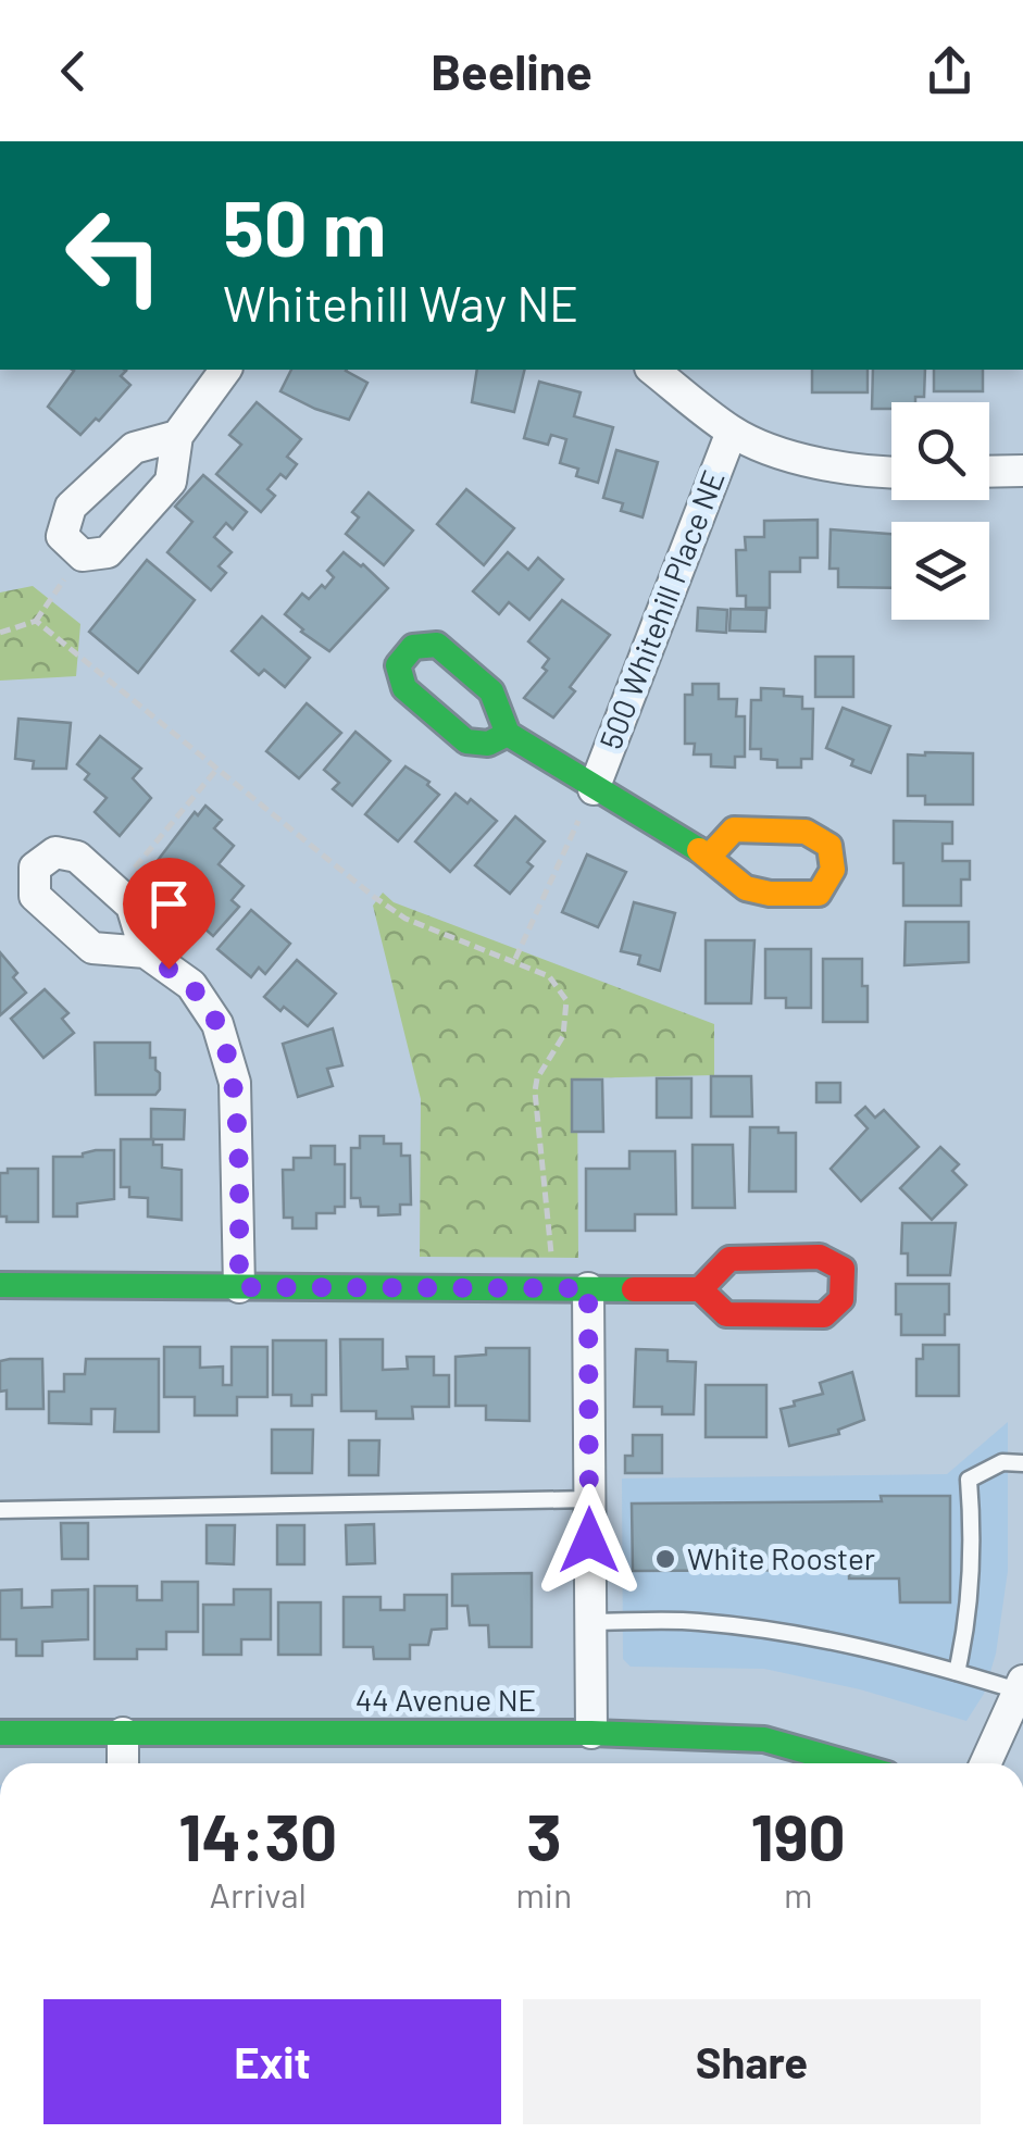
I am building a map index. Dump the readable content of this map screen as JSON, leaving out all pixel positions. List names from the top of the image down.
{
  "streets": {
    "street": ["500 Whitehill Place NE", "44 Avenue NE"]
  },
  "places": ["White Rooster"],
  "page": {
    "header": "Beeline",
    "turn": ["50 m", "Whitehill Way NE"],
    "eta": [
      "14:30",
      "Arrival",
      "3",
      "min",
      "190",
      "m"
    ],
    "buttons": ["Exit", "Share"]
  }
}
